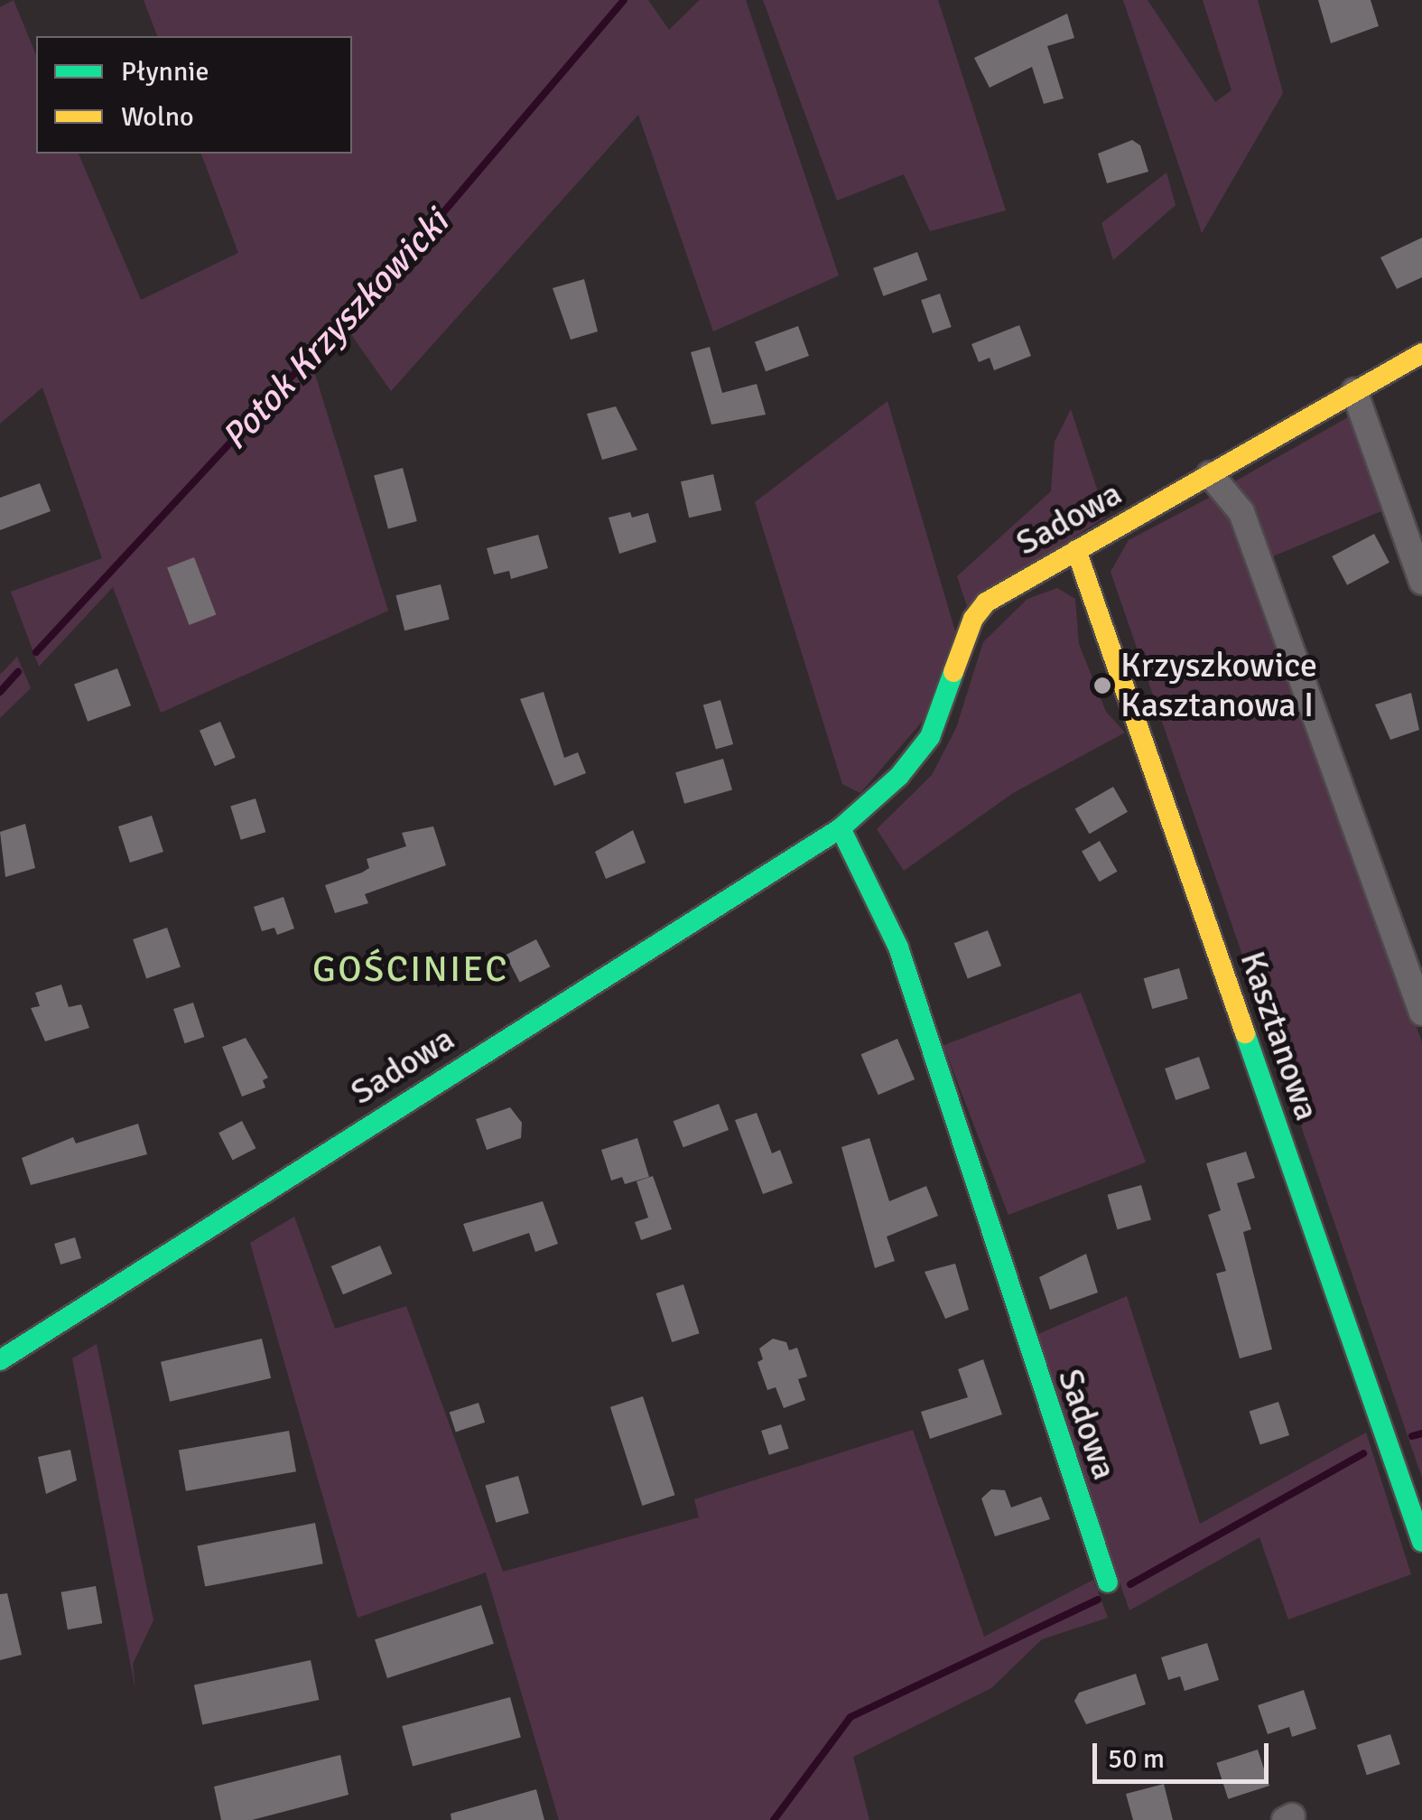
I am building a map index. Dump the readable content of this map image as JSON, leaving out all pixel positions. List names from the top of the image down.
{
  "streets": {
    "street": ["Sadowa", "Kasztanowa"]
  },
  "crossings": [
    ["Sadowa", "Kasztanowa"]
  ],
  "districts": ["GOŚCINIEC"],
  "water": ["Potok Krzyszkowicki"],
  "places": ["Krzyszkowice Kasztanowa I"],
  "legend": ["Płynnie", "Wolno"],
  "scale_bar": "50 m"
}
